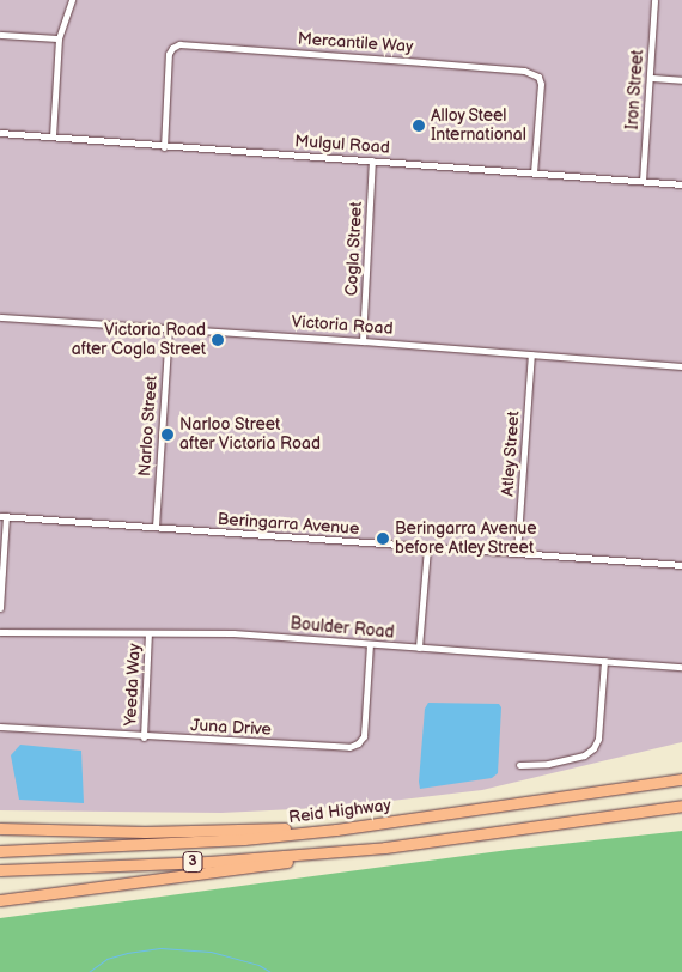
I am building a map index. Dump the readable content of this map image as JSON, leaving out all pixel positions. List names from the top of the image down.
{
  "streets": {
    "highway": ["Reid Highway", "3"],
    "street": [
      "Mercantile Way",
      "Iron Street",
      "Mulgul Road",
      "Cogla Street",
      "Victoria Road",
      "Narloo Street",
      "Atley Street",
      "Beringarra Avenue",
      "Boulder Road",
      "Yeeda Way",
      "Juna Drive"
    ]
  },
  "crossings": [
    ["Mercantile Way", "Mulgul Road"],
    ["Iron Street", "Mulgul Road"],
    ["Mulgul Road", "Cogla Street"],
    ["Cogla Street", "Victoria Road"],
    ["Victoria Road", "Narloo Street"],
    ["Victoria Road", "Atley Street"],
    ["Narloo Street", "Beringarra Avenue"],
    ["Atley Street", "Beringarra Avenue"],
    ["Boulder Road", "Yeeda Way"],
    ["Boulder Road", "Juna Drive"],
    ["Yeeda Way", "Juna Drive"]
  ],
  "places": [
    "Alloy Steel International",
    "Victoria Road after Cogla Street",
    "Narloo Street after Victoria Road",
    "Beringarra Avenue before Atley Street"
  ]
}
